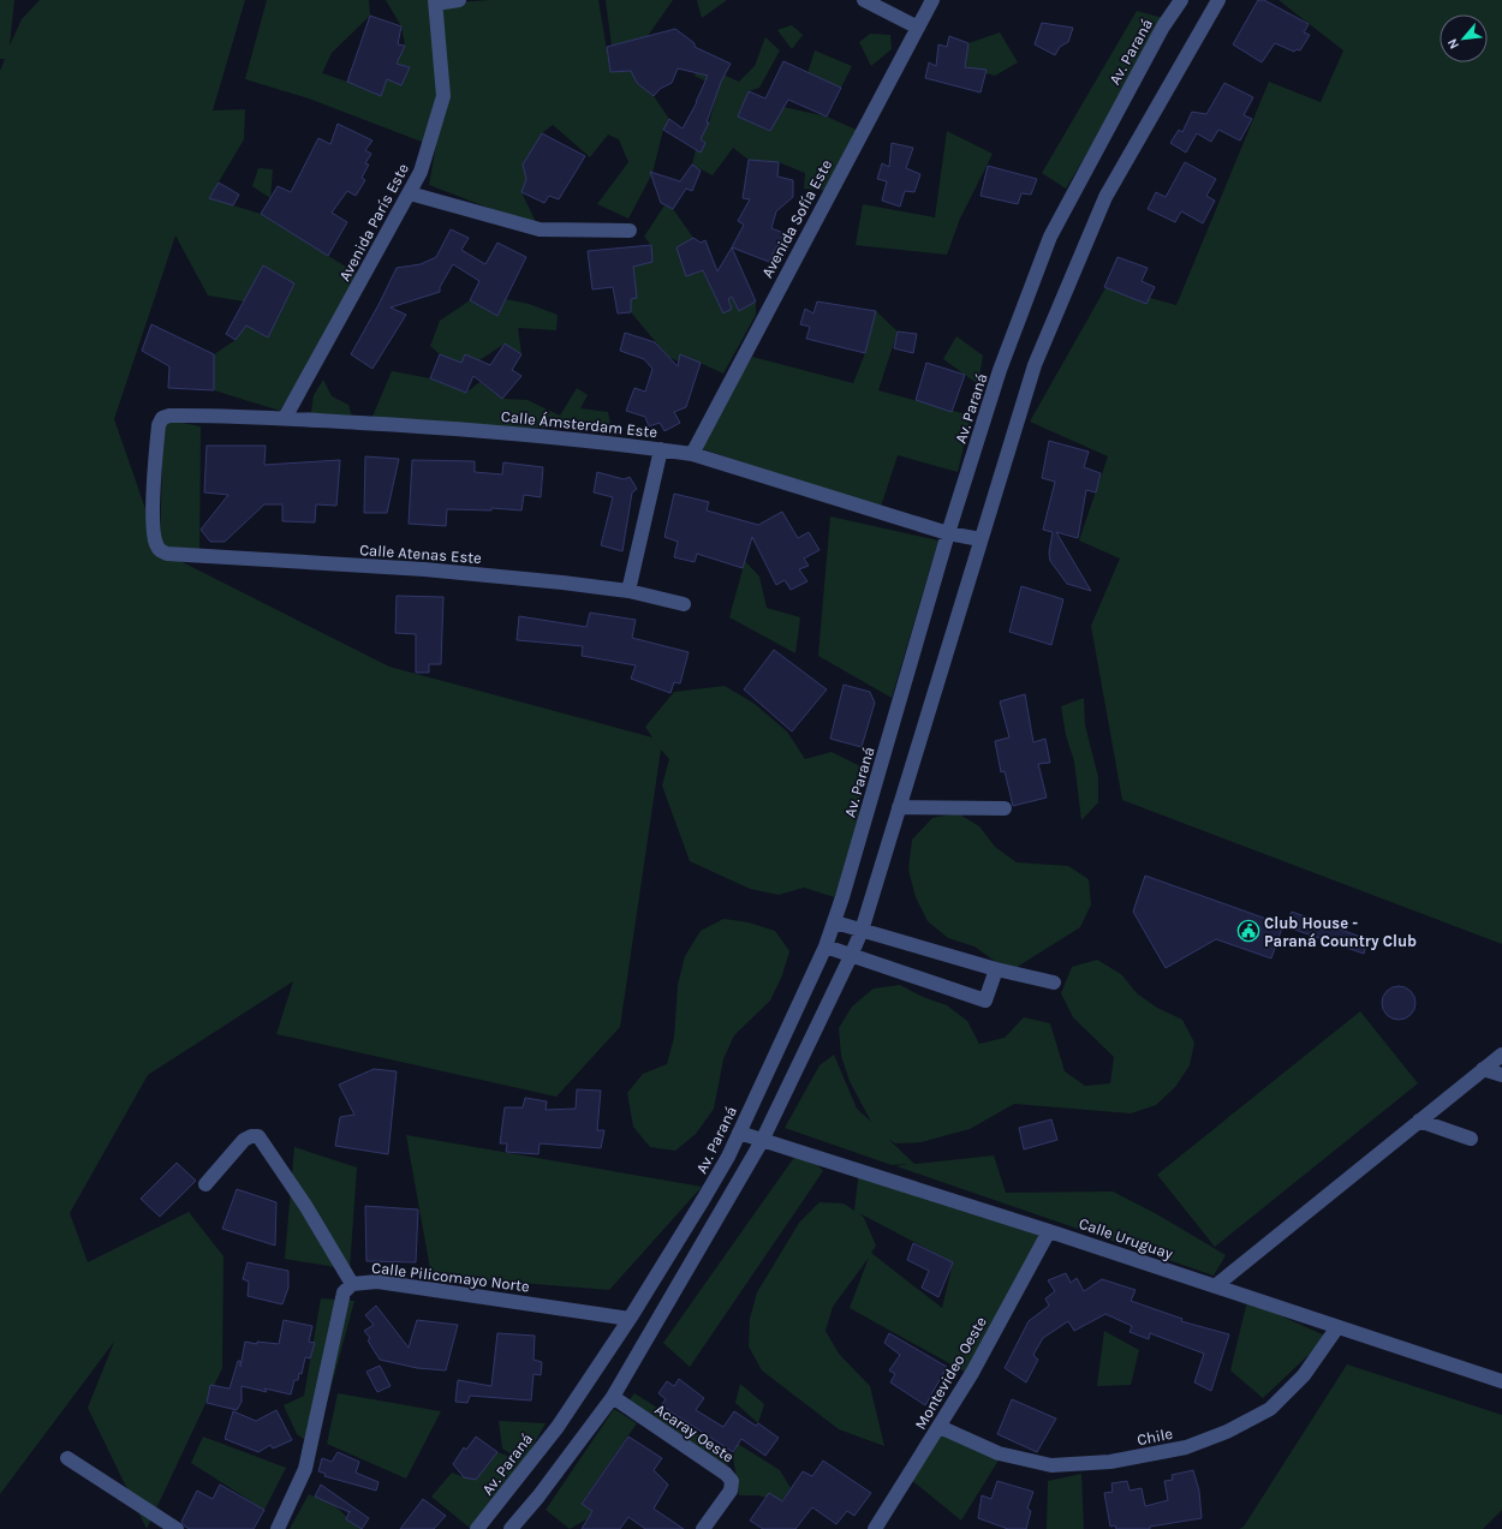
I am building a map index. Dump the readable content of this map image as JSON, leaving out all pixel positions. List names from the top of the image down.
{
  "streets": {
    "street": [
      "Av. Paraná",
      "Avenida Sofía Este",
      "Avenida París Este",
      "Calle Ámsterdam Este",
      "Calle Atenas Este",
      "Calle Uruguay",
      "Calle Pilicomayo Norte",
      "Montevideo Oeste",
      "Acaray Oeste",
      "Chile"
    ]
  },
  "crossings": [
    ["Av. Paraná", "Calle Ámsterdam Este"],
    ["Av. Paraná", "Calle Uruguay"],
    ["Av. Paraná", "Calle Pilicomayo Norte"],
    ["Avenida Sofía Este", "Calle Ámsterdam Este"],
    ["Avenida París Este", "Calle Ámsterdam Este"],
    ["Calle Ámsterdam Este", "Calle Atenas Este"],
    ["Calle Uruguay", "Montevideo Oeste"],
    ["Calle Uruguay", "Chile"],
    ["Montevideo Oeste", "Chile"]
  ],
  "places": {
    "public building": ["Club House - Paraná Country Club"]
  },
  "north": "bottom left"
}
